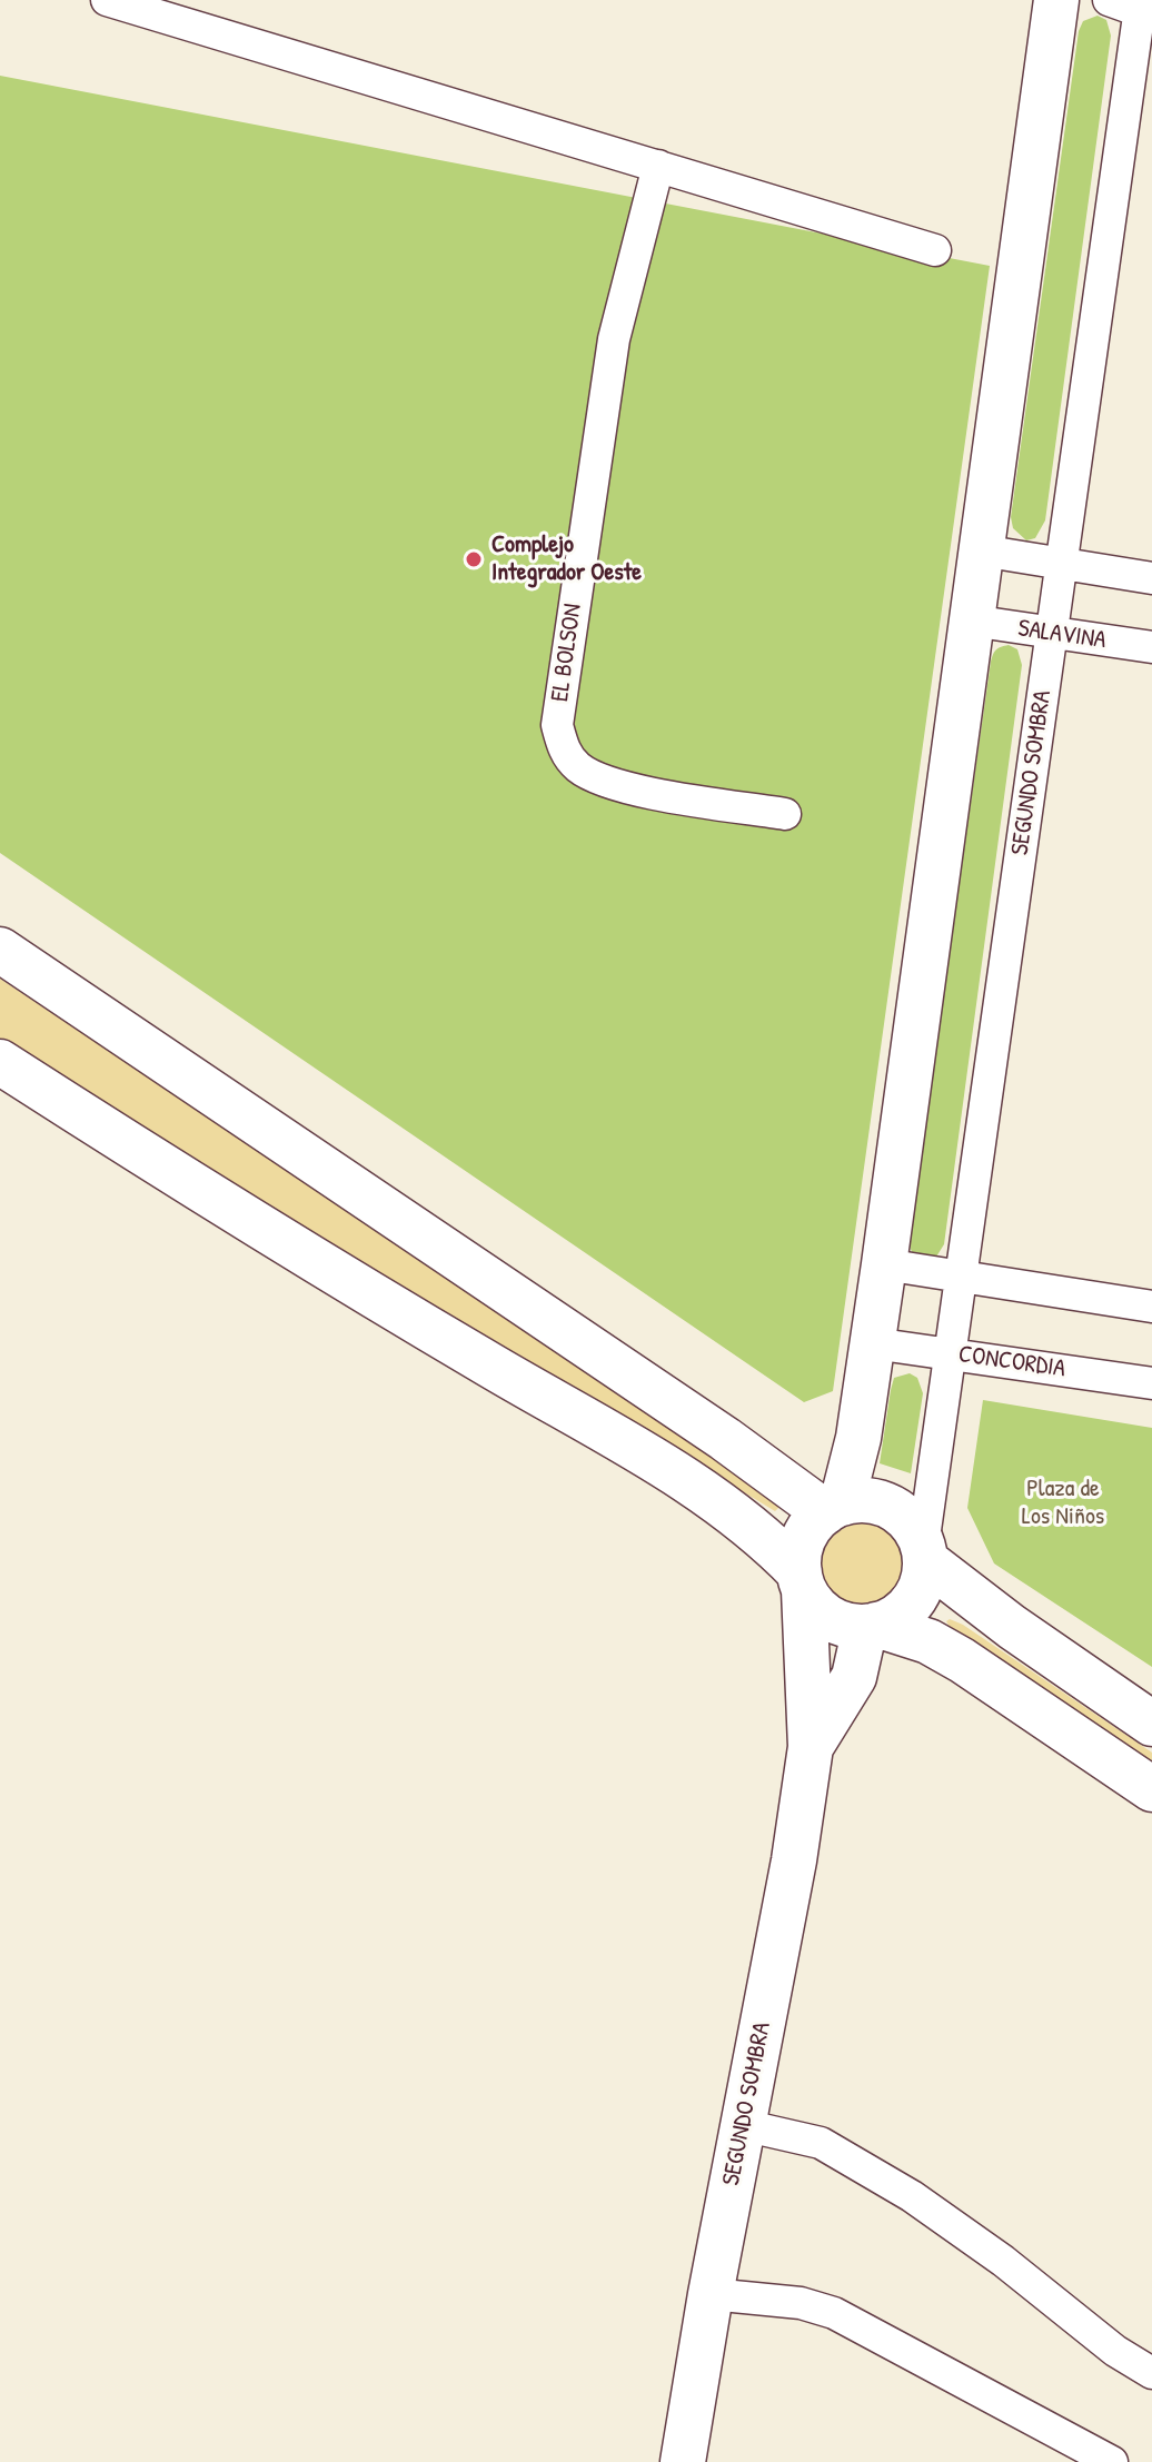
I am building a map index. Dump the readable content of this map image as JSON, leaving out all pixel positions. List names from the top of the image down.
{
  "streets": {
    "main road": ["SEGUNDO SOMBRA"],
    "street": ["SALAVINA", "EL BOLSON", "CONCORDIA"]
  },
  "crossings": [
    ["SALAVINA", "SEGUNDO SOMBRA"],
    ["SEGUNDO SOMBRA", "CONCORDIA"]
  ],
  "parks": ["Plaza de Los Niños"],
  "places": ["Complejo Integrador Oeste"]
}
